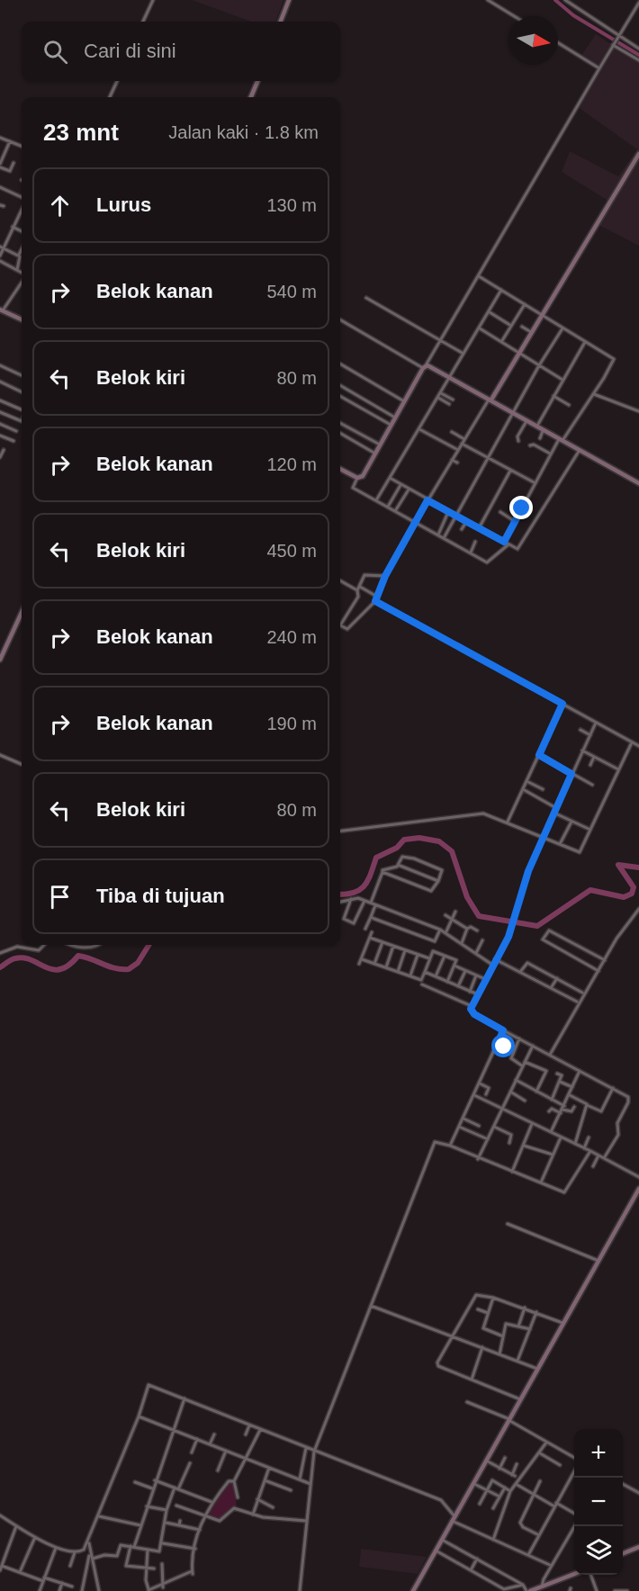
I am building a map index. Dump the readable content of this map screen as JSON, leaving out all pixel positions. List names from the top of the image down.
{
  "north": "right",
  "page": {
    "search": "Cari di sini",
    "heading": ["23 mnt", "Jalan kaki · 1.8 km"],
    "list": [
      ["Lurus", "130 m"],
      ["Belok kanan", "540 m"],
      ["Belok kiri", "80 m"],
      ["Belok kanan", "120 m"],
      ["Belok kiri", "450 m"],
      ["Belok kanan", "240 m"],
      ["Belok kanan", "190 m"],
      ["Belok kiri", "80 m"],
      "Tiba di tujuan"
    ],
    "map_buttons": ["+", "−"]
  }
}
